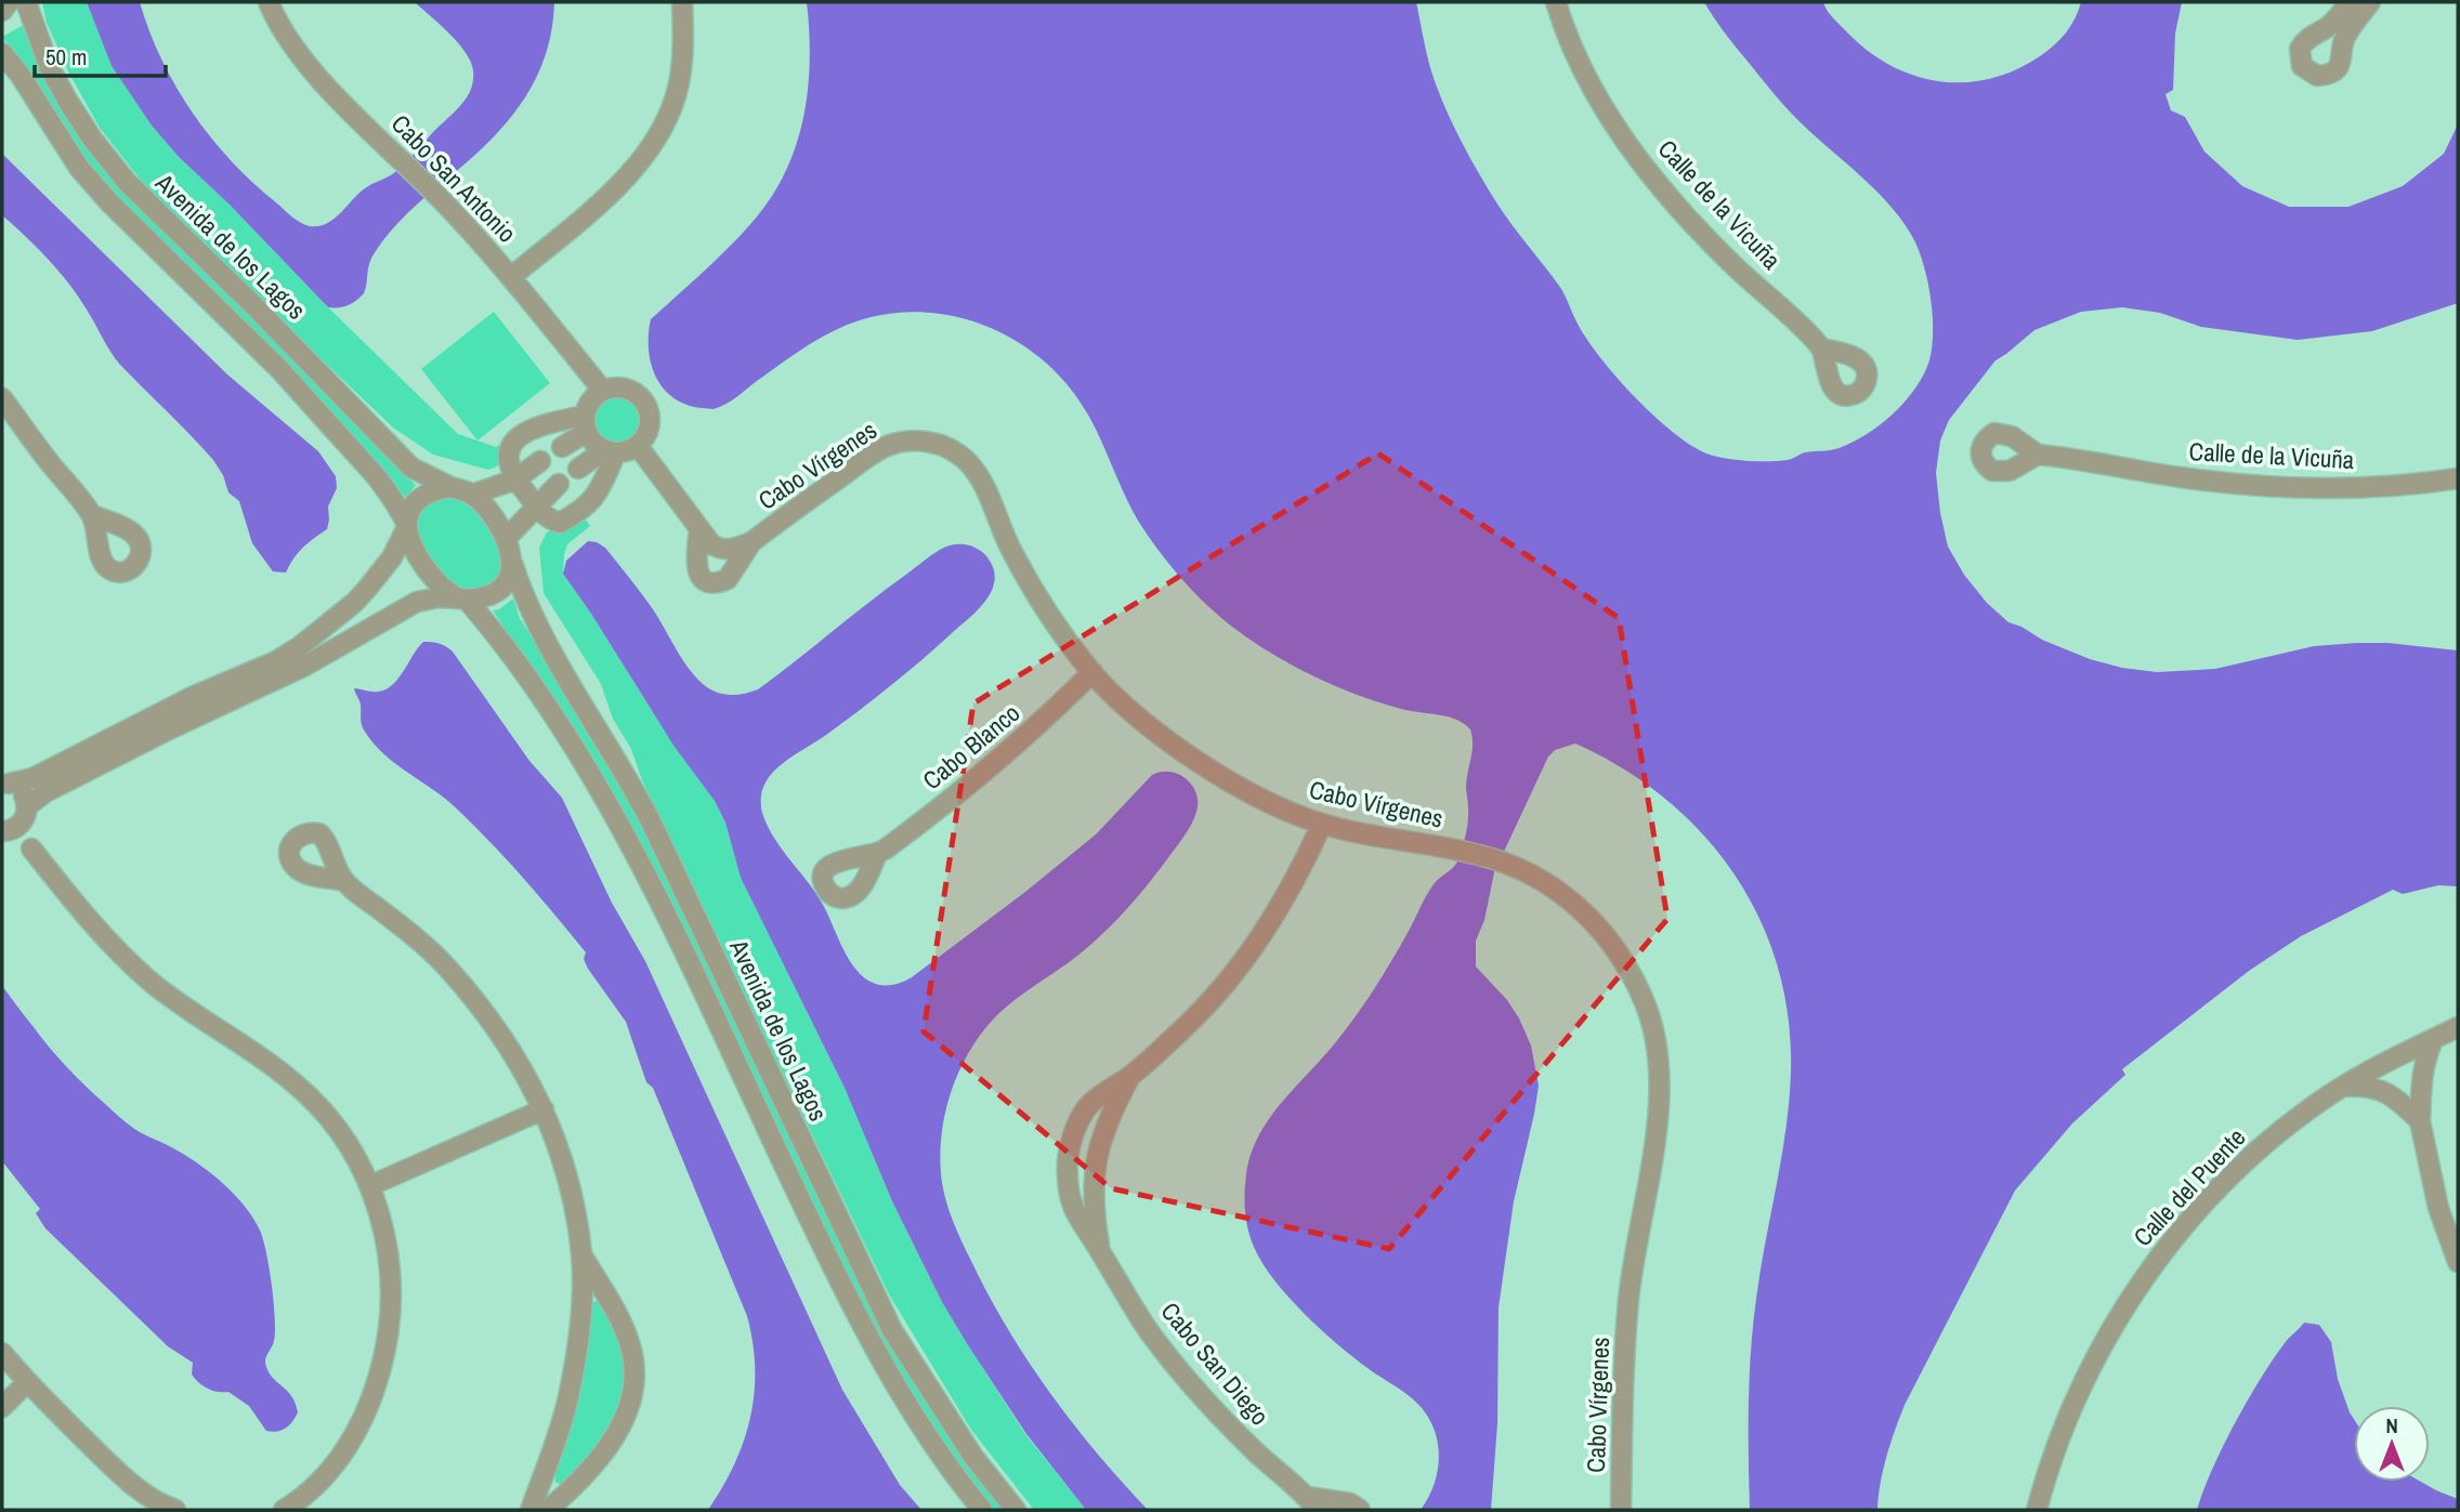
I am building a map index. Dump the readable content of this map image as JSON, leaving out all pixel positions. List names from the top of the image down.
{
  "streets": {
    "street": [
      "Cabo San Antonio",
      "Calle de la Vicuña",
      "Avenida de los Lagos",
      "Cabo Vírgenes",
      "Cabo Blanco",
      "Calle del Puente",
      "Cabo San Diego"
    ]
  },
  "crossings": [
    ["Cabo San Antonio", "Cabo Vírgenes"],
    ["Cabo Vírgenes", "Cabo Blanco"],
    ["Cabo Vírgenes", "Cabo San Diego"]
  ],
  "scale_bar": "50 m",
  "north": "top"
}
